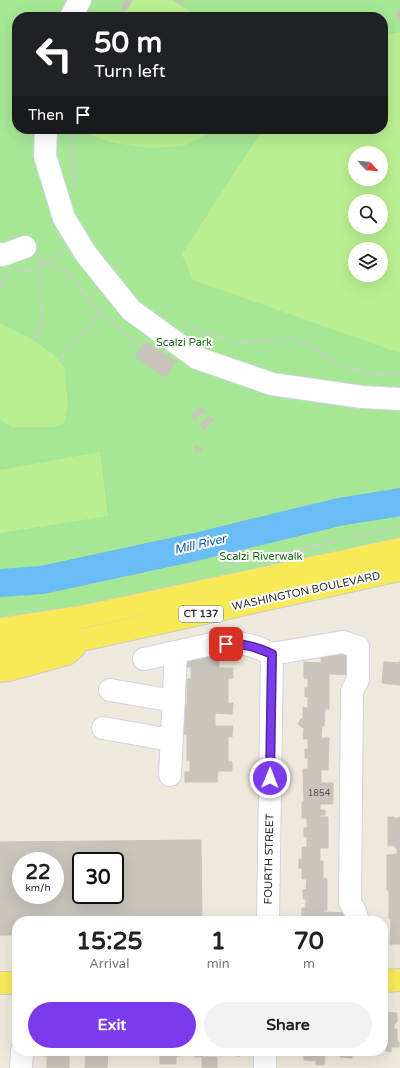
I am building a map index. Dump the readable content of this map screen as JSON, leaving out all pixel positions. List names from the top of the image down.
{
  "streets": {
    "main road": ["WASHINGTON BOULEVARD", "CT 137"],
    "street": ["FOURTH STREET"]
  },
  "water": ["Mill River"],
  "parks": ["Scalzi Park", "Scalzi Riverwalk"],
  "house_numbers": ["1854"],
  "north": "bottom right",
  "page": {
    "turn": ["50 m", "Turn left"],
    "then": "Then",
    "speed": "22 km/h",
    "limit": "30",
    "eta": [
      "15:25",
      "Arrival",
      "1",
      "min",
      "70",
      "m"
    ],
    "buttons": ["Exit", "Share"]
  }
}
